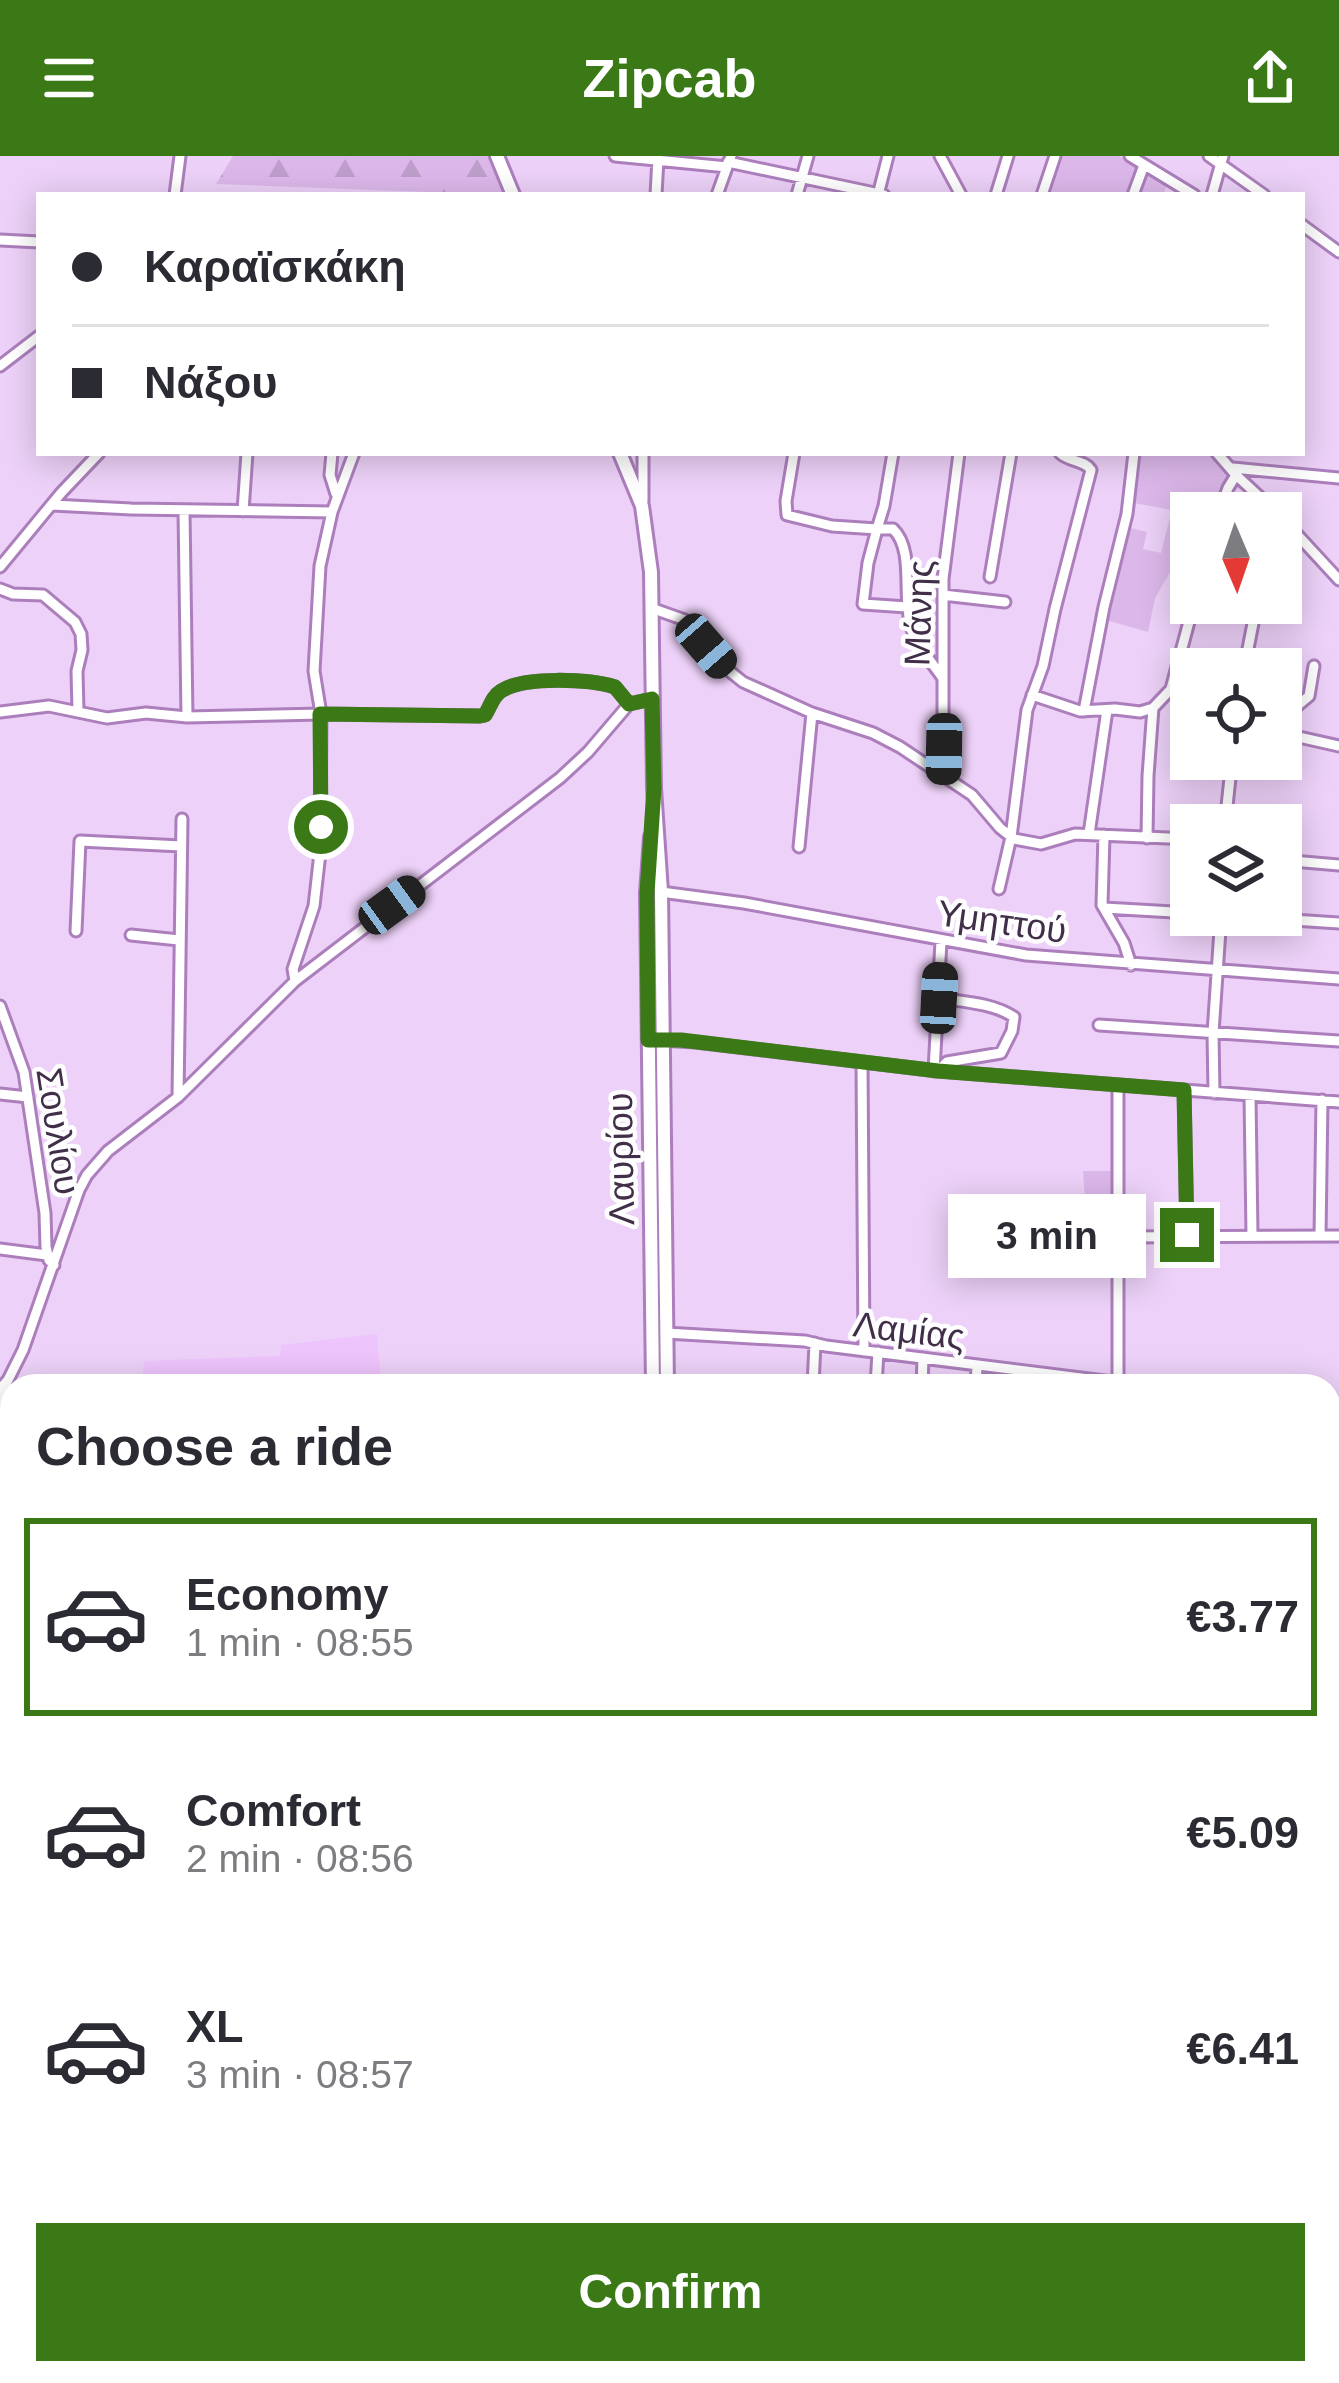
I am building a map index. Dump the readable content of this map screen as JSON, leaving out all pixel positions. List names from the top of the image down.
{
  "streets": {
    "main road": ["Λαυρίου"],
    "street": [
      "Μάνης",
      "Υμηττού",
      "Σουλίου",
      "Λαμίας"
    ]
  },
  "crossings": [
    ["Υμηττού", "Λαυρίου"],
    ["Λαυρίου", "Λαμίας"]
  ],
  "north": "bottom",
  "page": {
    "header": "Zipcab",
    "banner": ["Καραϊσκάκη", "Νάξου"],
    "bubble": "3 min",
    "heading": "Choose a ride",
    "list": [
      {
        "name": "Economy",
        "note": "1 min · 08:55",
        "value": "€3.77"
      },
      {
        "name": "Comfort",
        "note": "2 min · 08:56",
        "value": "€5.09"
      },
      {
        "name": "XL",
        "note": "3 min · 08:57",
        "value": "€6.41"
      }
    ],
    "buttons": "Confirm"
  }
}
